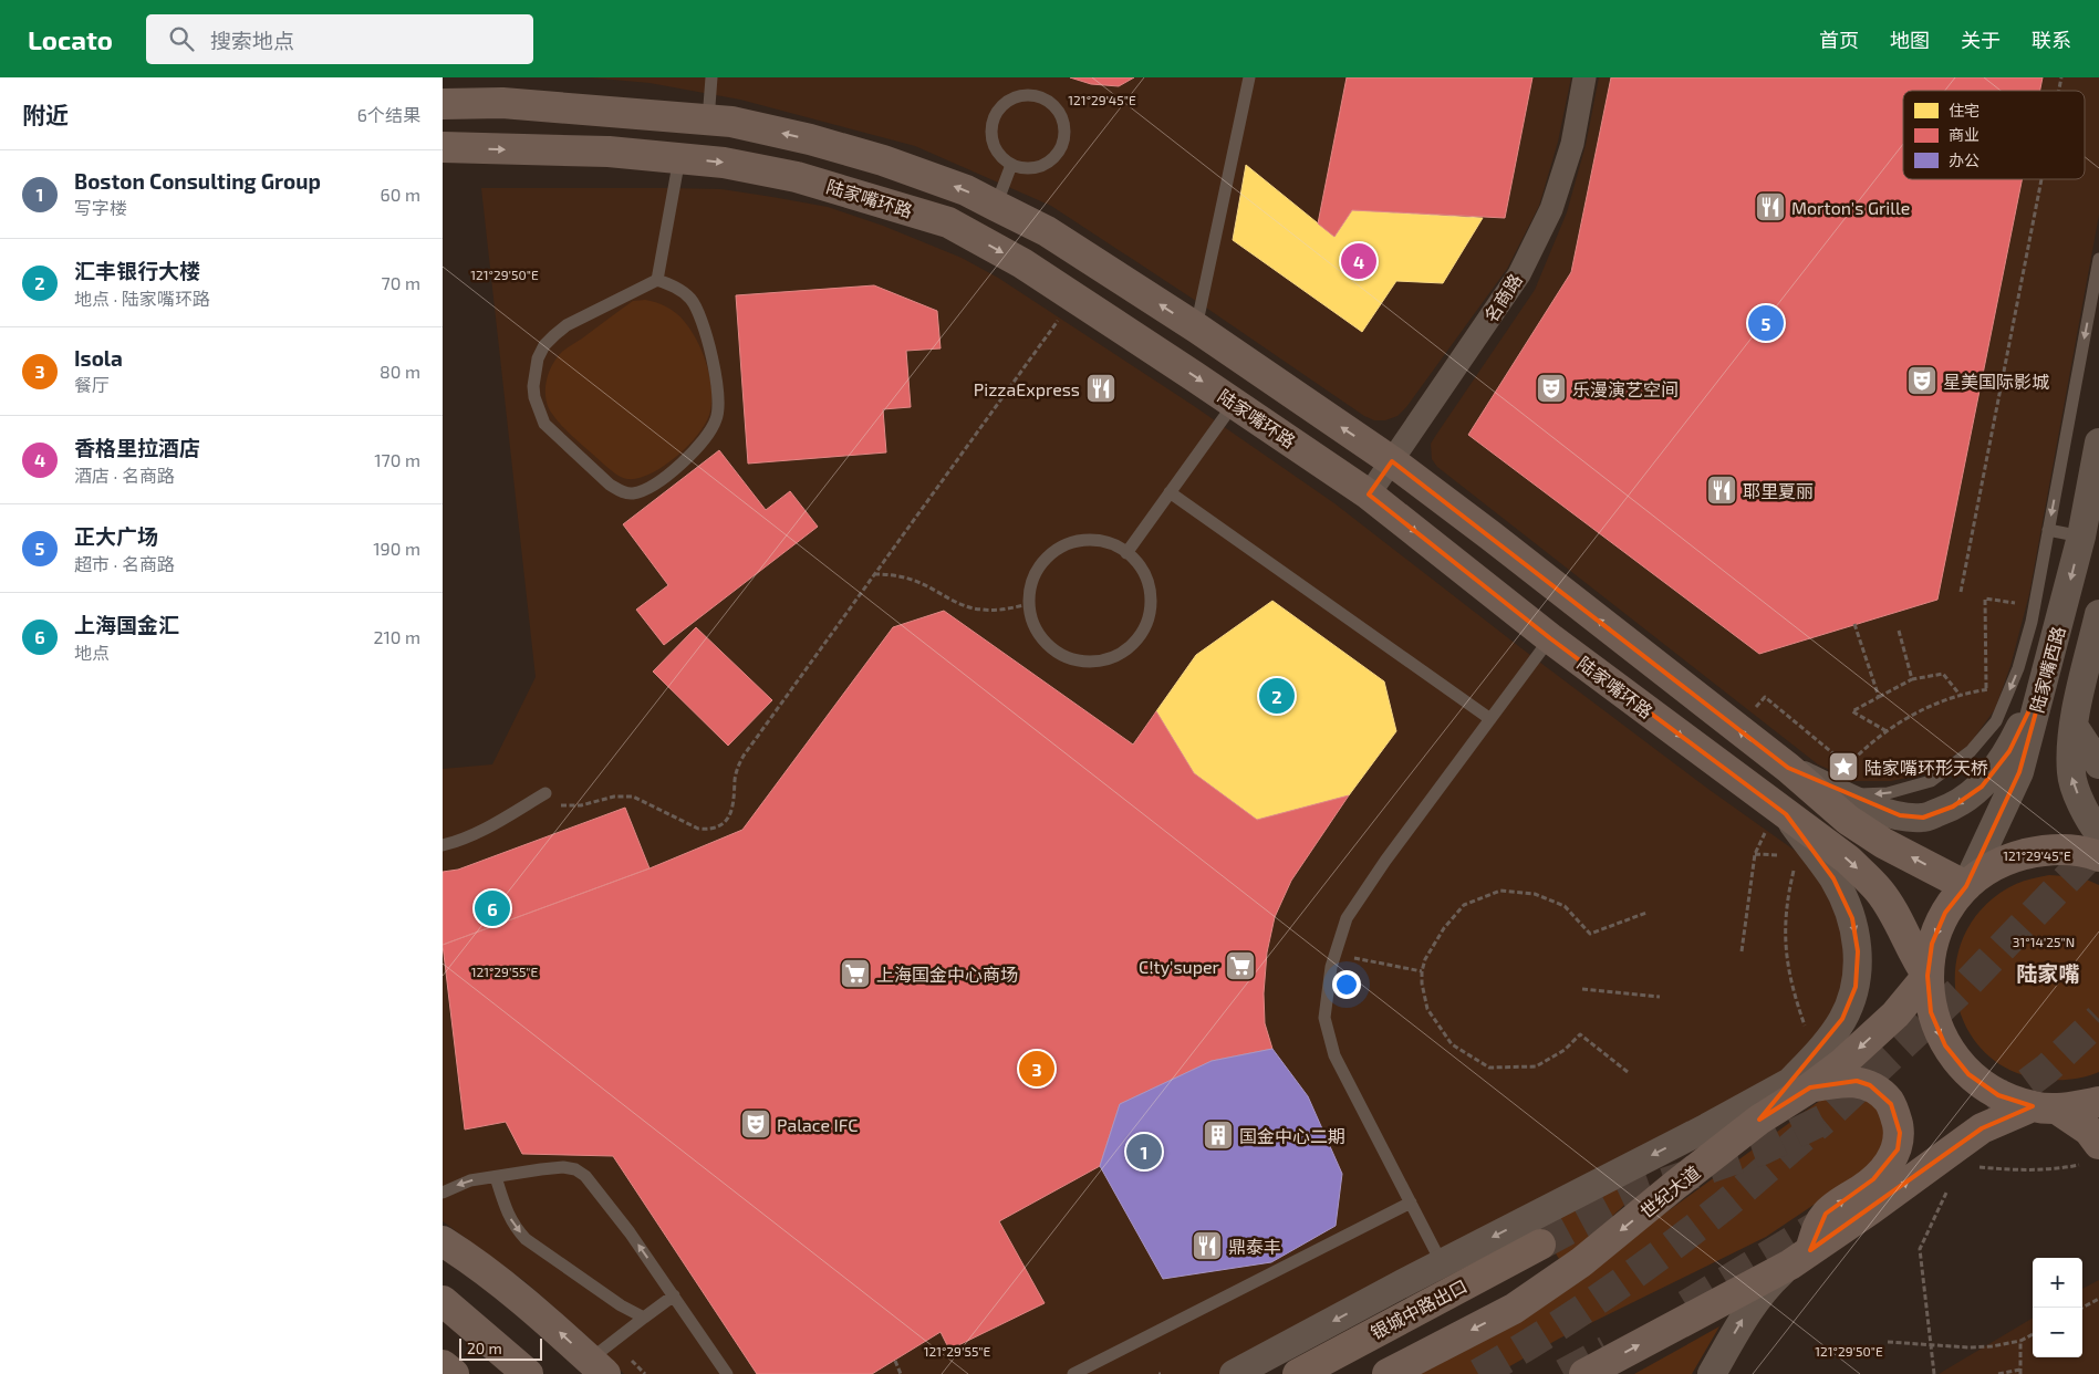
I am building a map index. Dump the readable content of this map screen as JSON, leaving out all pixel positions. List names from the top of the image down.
{
  "streets": {
    "highway": ["银城中路出口"],
    "main road": ["陆家嘴环路", "世纪大道"],
    "street": ["名商路", "陆家嘴西路"]
  },
  "crossings": [
    ["陆家嘴环路", "名商路"],
    ["陆家嘴环路", "世纪大道"]
  ],
  "districts": ["陆家嘴"],
  "places": {
    "restaurant": [
      "Morton's Grille",
      "PizzaExpress",
      "耶里夏丽",
      "鼎泰丰"
    ],
    "theatre": ["星美国际影城", "乐漫演艺空间", "Palace IFC"],
    "place": ["陆家嘴环形天桥"],
    "supermarket": ["C!ty'super", "上海国金中心商场"],
    "building": ["国金中心二期"]
  },
  "legend": ["住宅", "商业", "办公"],
  "scale_bar": "20 m",
  "page": {
    "header": "Locato",
    "search": "搜索地点",
    "nav": [
      "首页",
      "地图",
      "关于",
      "联系"
    ],
    "heading": ["附近", "6个结果"],
    "list": [
      {
        "mark": "1",
        "name": "Boston Consulting Group",
        "note": "写字楼",
        "value": "60 m"
      },
      {
        "mark": "2",
        "name": "汇丰银行大楼",
        "note": "地点 · 陆家嘴环路",
        "value": "70 m"
      },
      {
        "mark": "3",
        "name": "Isola",
        "note": "餐厅",
        "value": "80 m"
      },
      {
        "mark": "4",
        "name": "香格里拉酒店",
        "note": "酒店 · 名商路",
        "value": "170 m"
      },
      {
        "mark": "5",
        "name": "正大广场",
        "note": "超市 · 名商路",
        "value": "190 m"
      },
      {
        "mark": "6",
        "name": "上海国金汇",
        "note": "地点",
        "value": "210 m"
      }
    ],
    "pins": [
      "4",
      "5",
      "2",
      "6",
      "3",
      "1"
    ],
    "map_buttons": ["+", "−"],
    "scale": "20 m"
  },
  "coordinates": [
    "121°29'45\"E",
    "121°29'50\"E",
    "31°14'25\"N",
    "121°29'55\"E"
  ]
}
